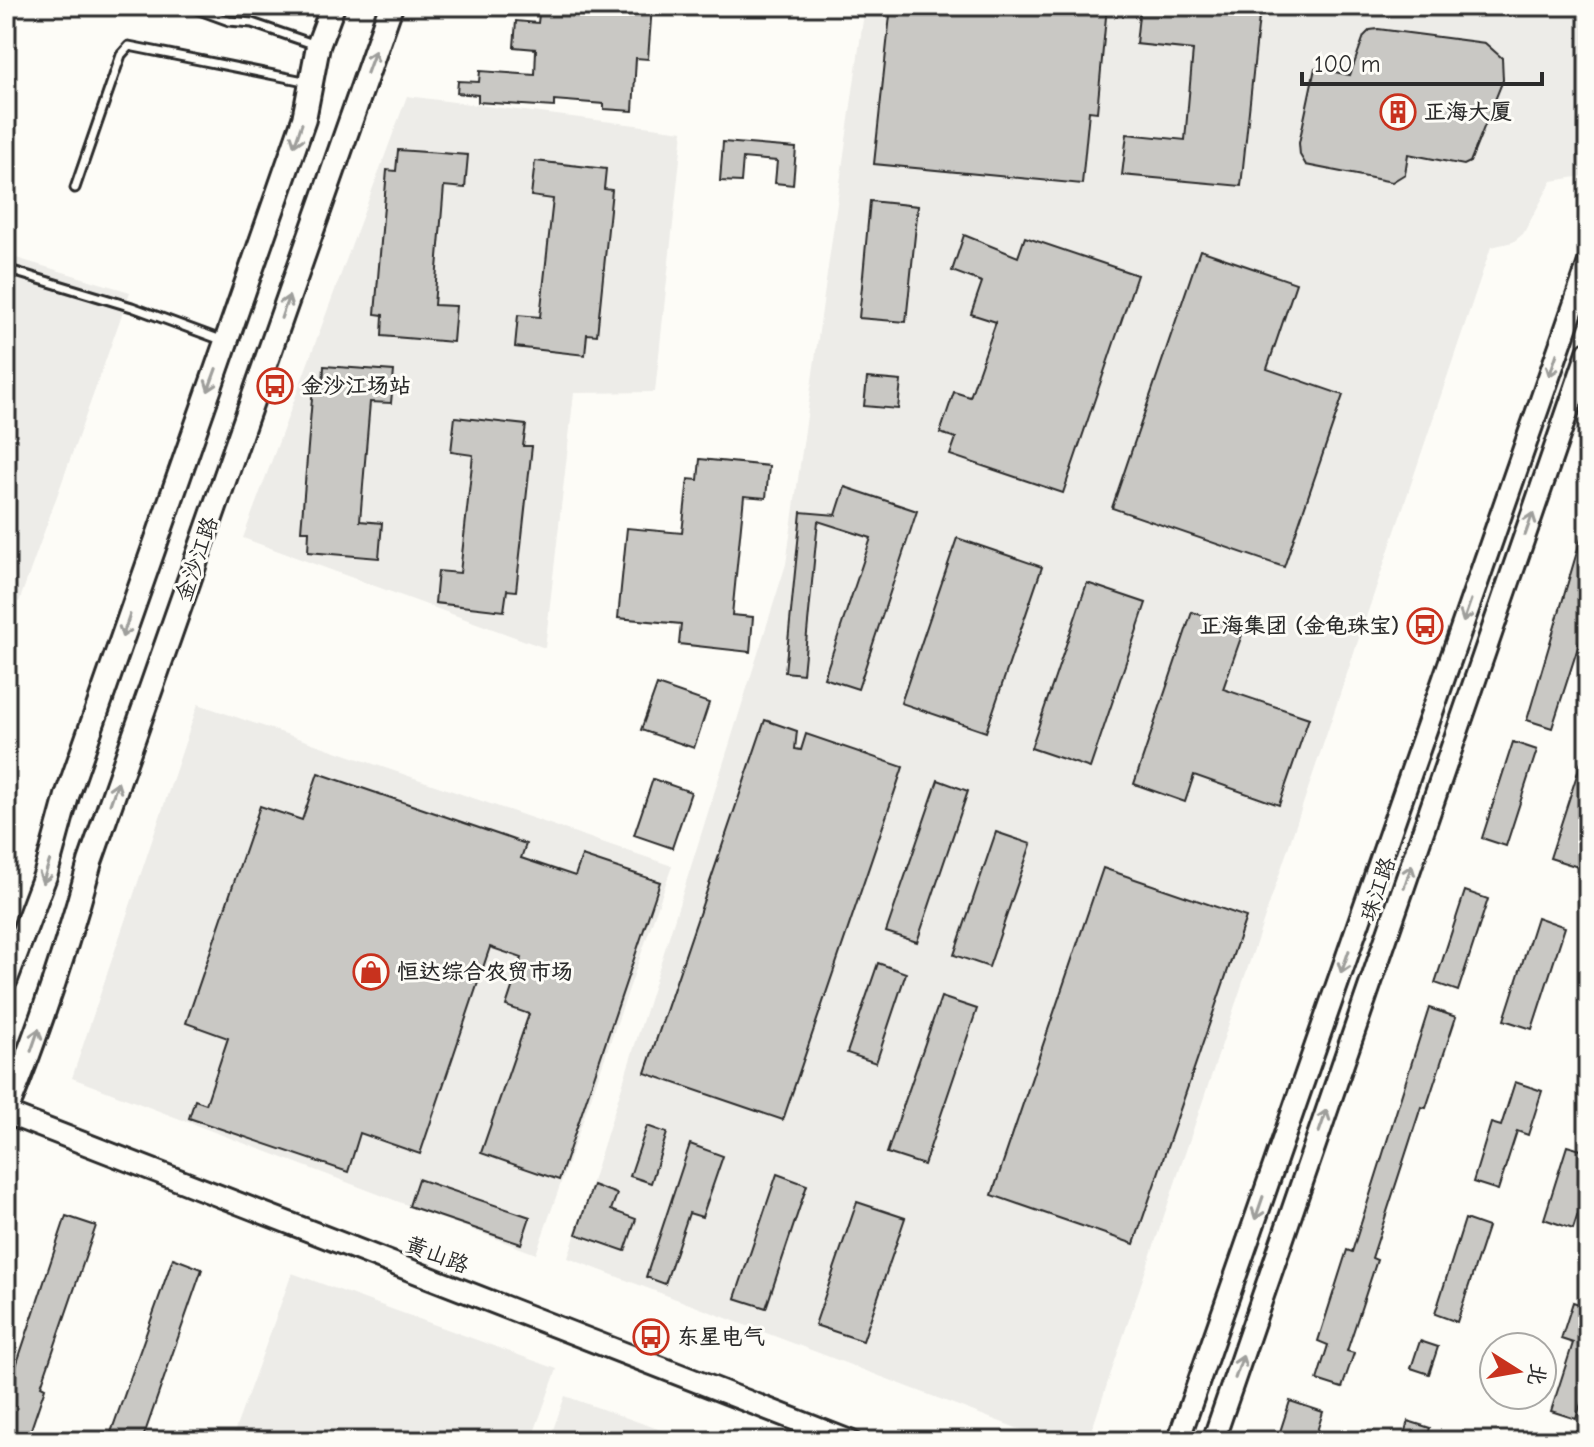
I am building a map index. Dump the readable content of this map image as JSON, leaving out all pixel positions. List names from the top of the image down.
{
  "streets": {
    "main road": ["金沙江路", "珠江路", "黄山路"]
  },
  "crossings": [
    ["金沙江路", "黄山路"]
  ],
  "places": {
    "building": ["正海大厦"],
    "bus stop": ["金沙江场站", "正海集团 (金龟珠宝)", "东星电气"],
    "shop": ["恒达综合农贸市场"]
  },
  "scale_bar": "100 m",
  "north": "right"
}
